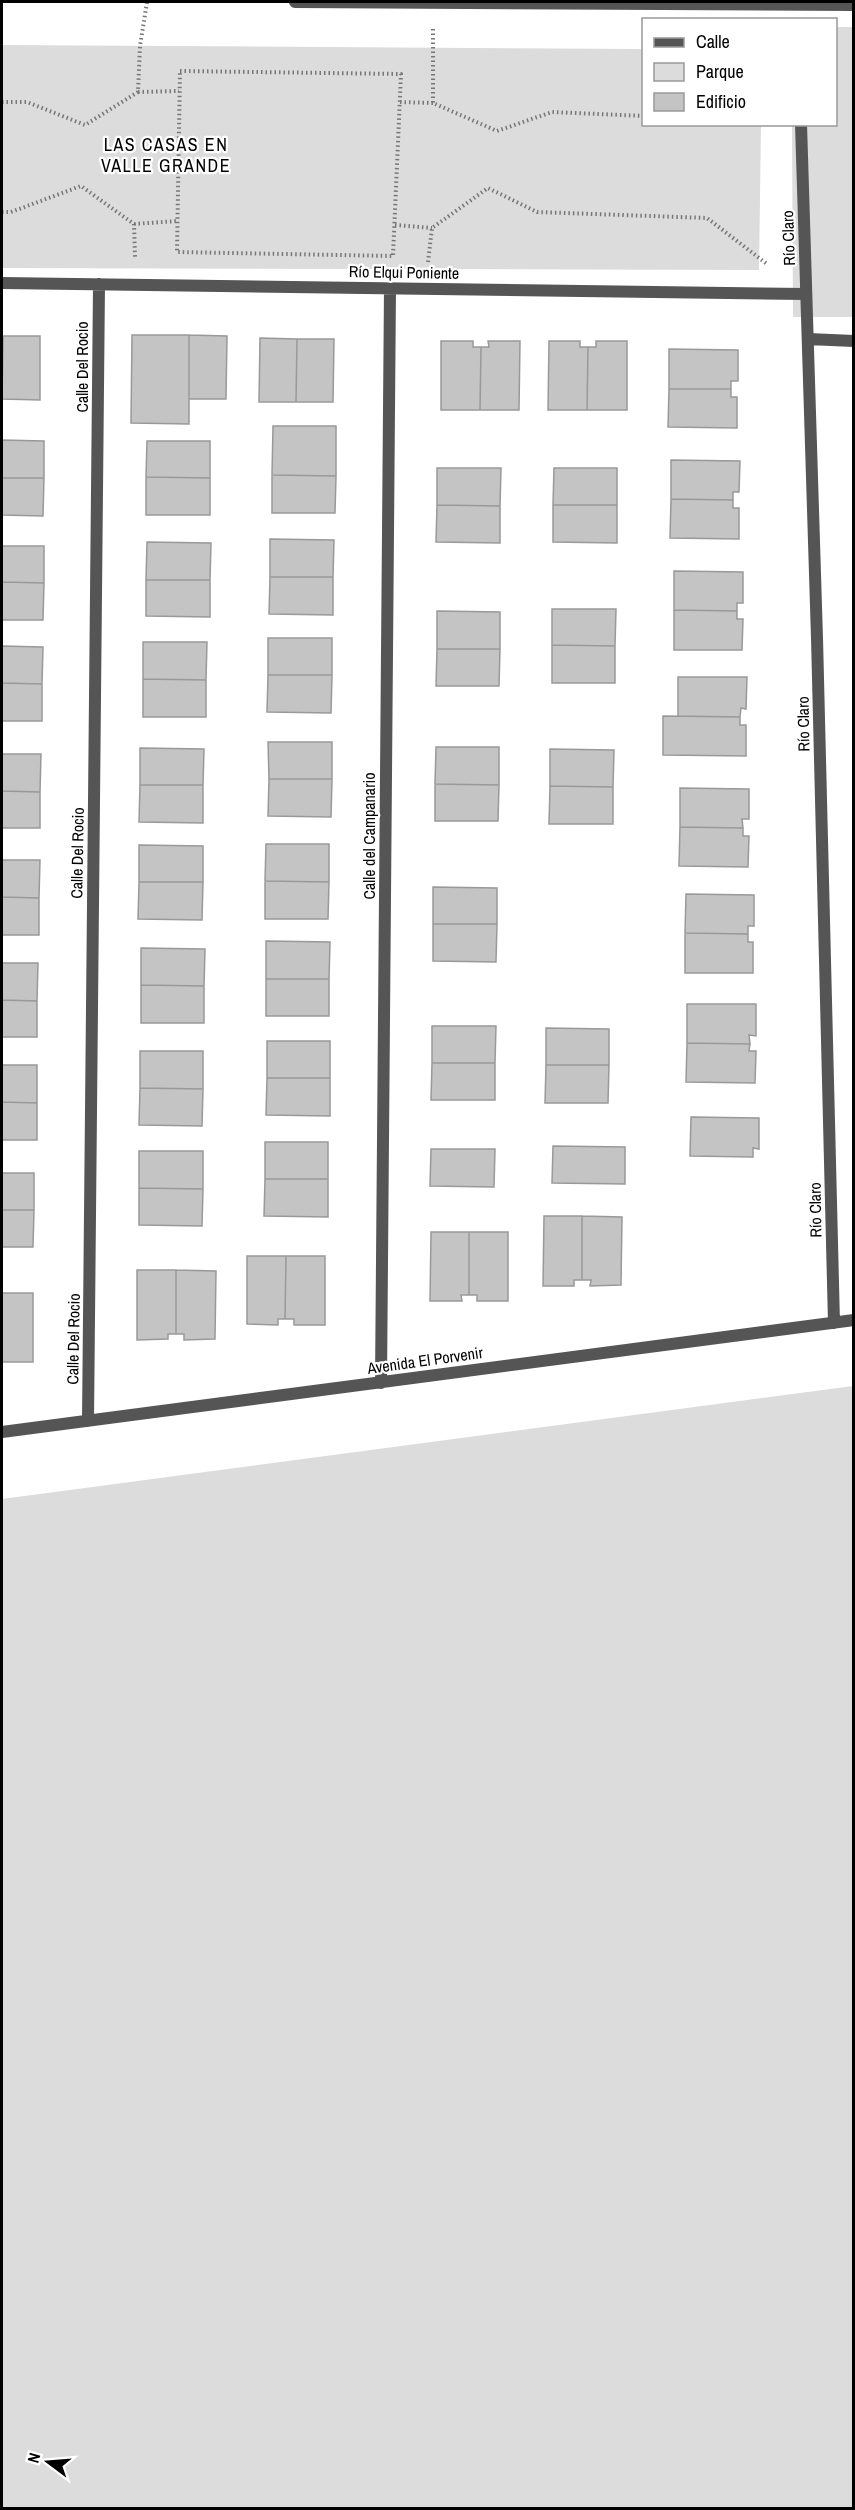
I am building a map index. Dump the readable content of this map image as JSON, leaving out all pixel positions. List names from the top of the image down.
{
  "streets": {
    "street": [
      "Río Claro",
      "Río Elqui Poniente",
      "Calle Del Rocio",
      "Calle del Campanario",
      "Avenida El Porvenir"
    ]
  },
  "crossings": [
    ["Río Claro", "Río Elqui Poniente"],
    ["Río Claro", "Avenida El Porvenir"],
    ["Río Elqui Poniente", "Calle Del Rocio"],
    ["Río Elqui Poniente", "Calle del Campanario"],
    ["Calle Del Rocio", "Avenida El Porvenir"],
    ["Calle del Campanario", "Avenida El Porvenir"]
  ],
  "districts": ["LAS CASAS EN VALLE GRANDE"],
  "legend": ["Calle", "Parque", "Edificio"],
  "north": "left"
}
